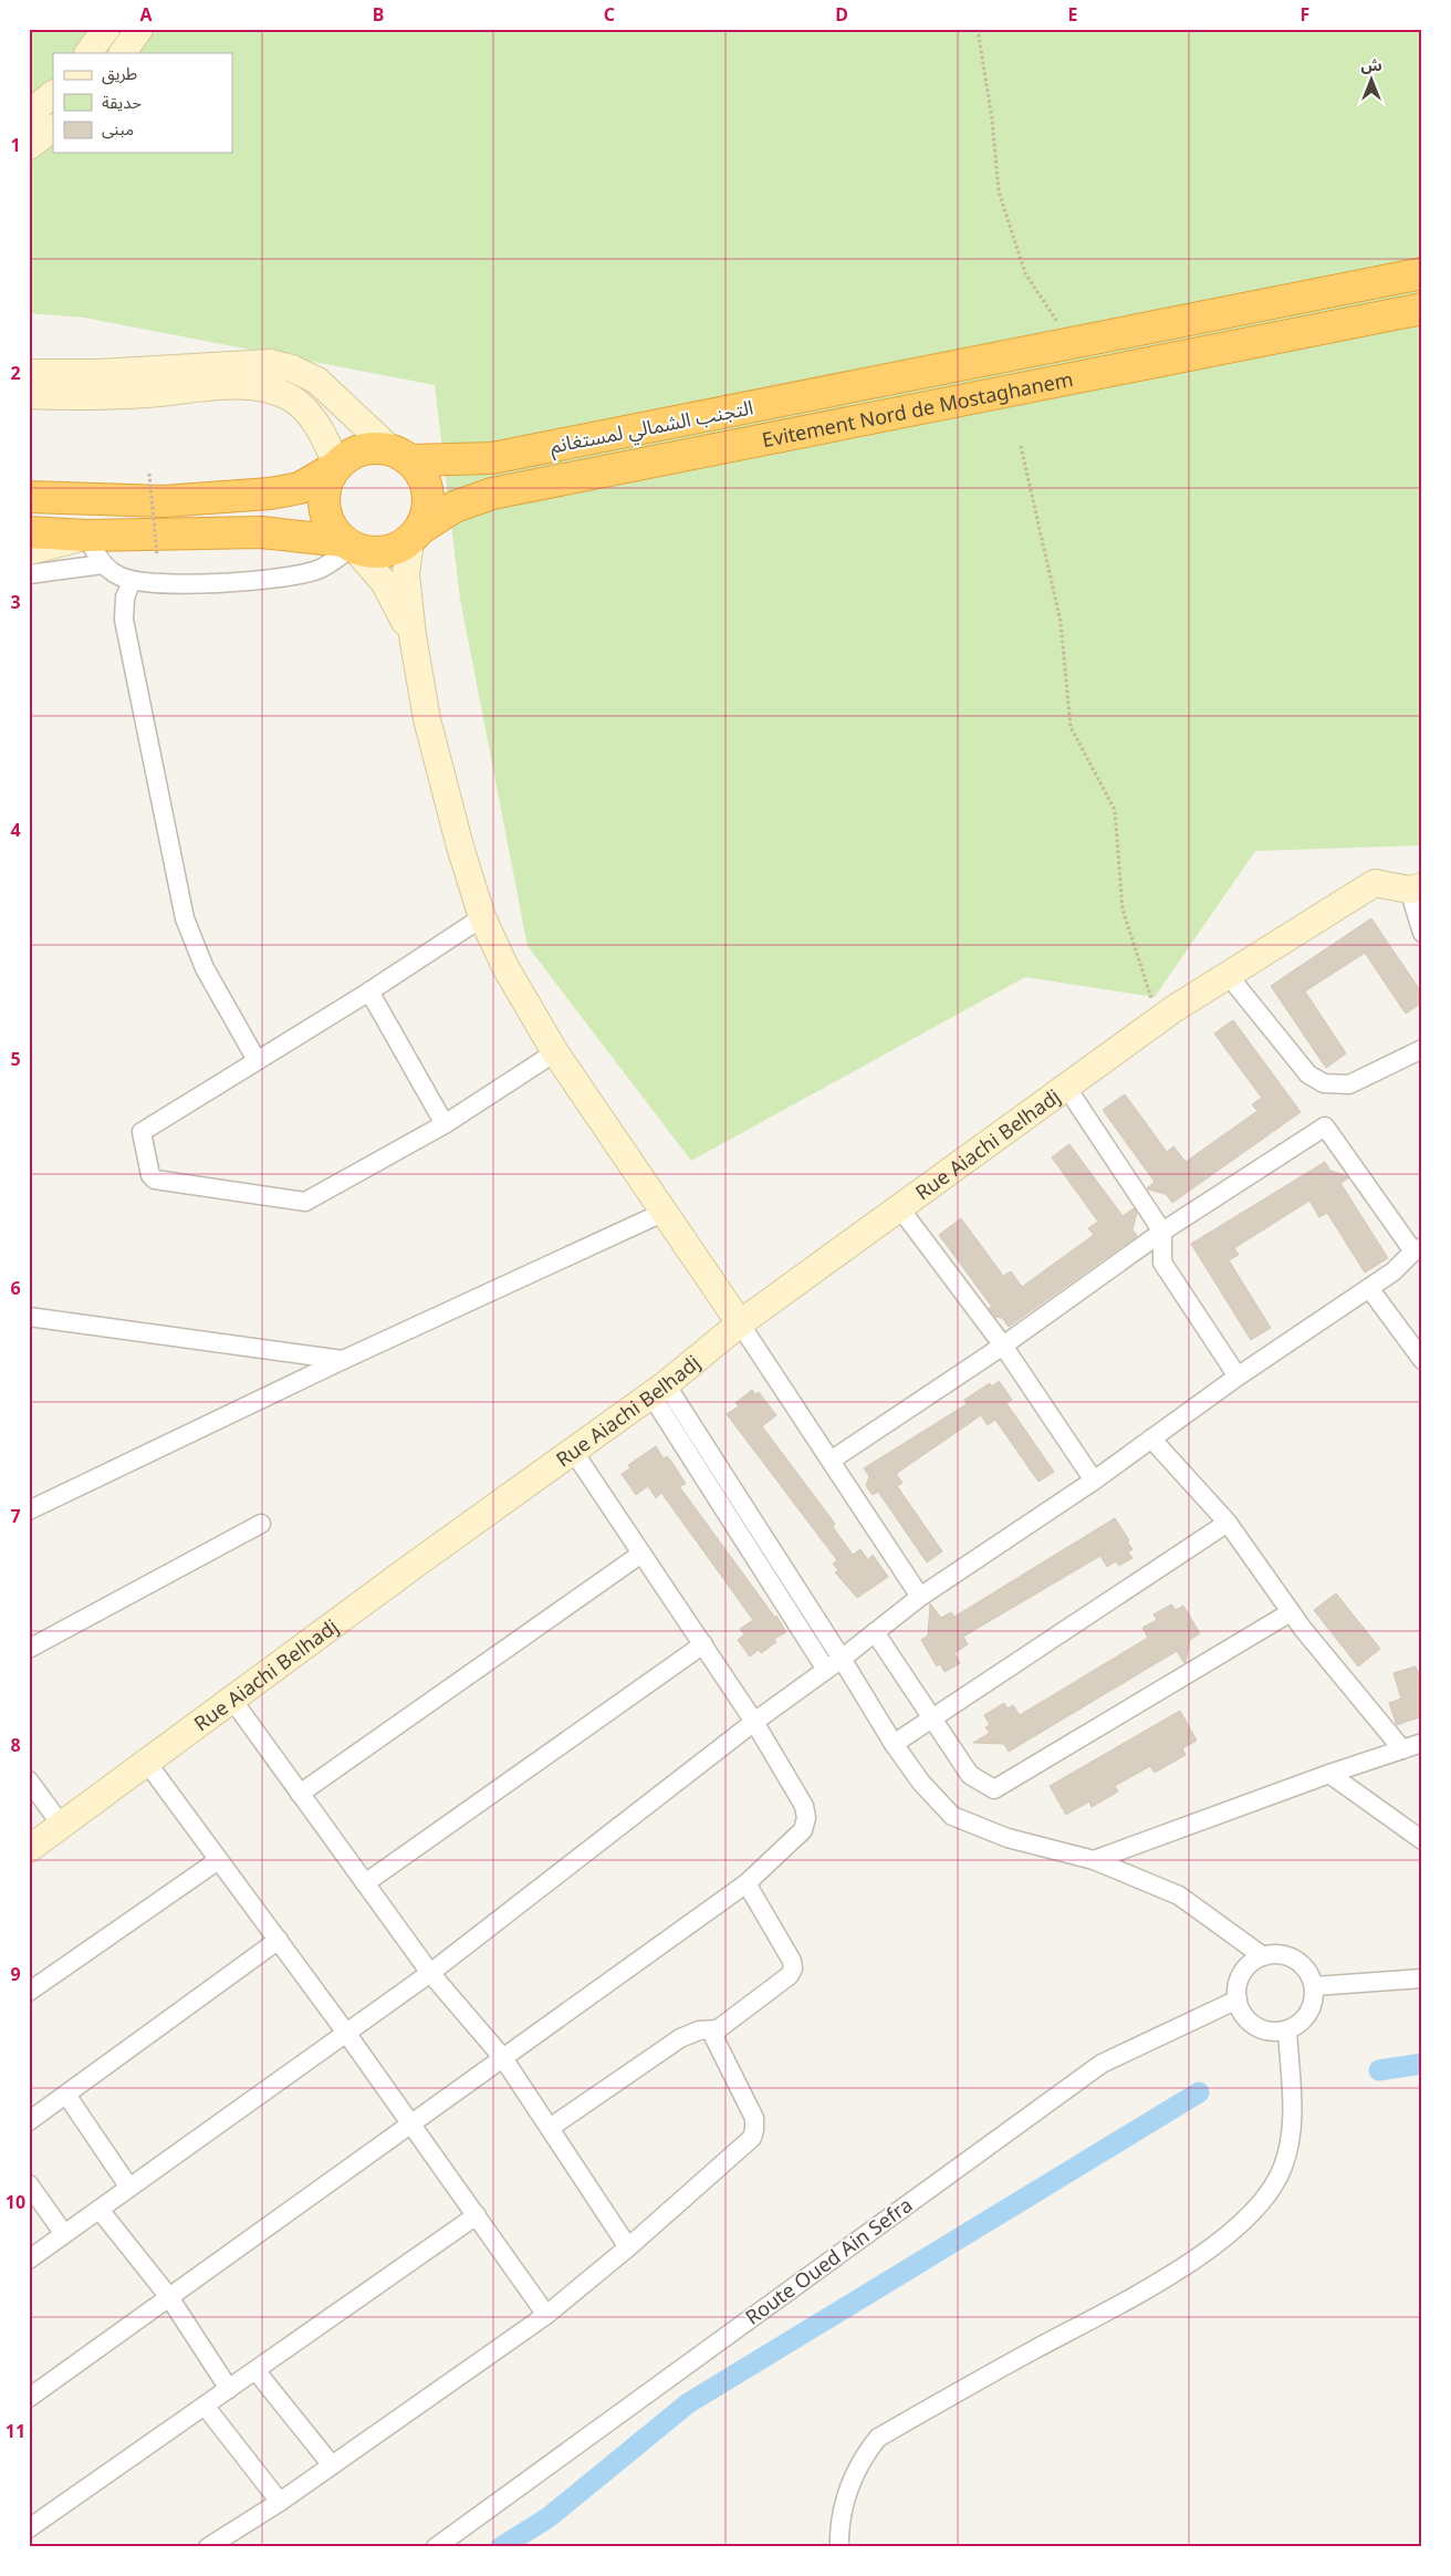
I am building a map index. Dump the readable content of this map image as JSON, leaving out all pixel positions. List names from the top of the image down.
{
  "streets": {
    "highway": ["Evitement Nord de Mostaghanem", "التجنب الشمالي لمستغانم"],
    "street": ["Rue Aiachi Belhadj", "Route Oued Ain Sefra"]
  },
  "crossings": [
    ["Evitement Nord de Mostaghanem", "التجنب الشمالي لمستغانم"]
  ],
  "legend": ["طريق", "حديقة", "مبنى"],
  "north": "top",
  "grid": {
    "columns": [
      "A",
      "B",
      "C",
      "D",
      "E",
      "F"
    ],
    "rows": [
      "1",
      "2",
      "3",
      "4",
      "5",
      "6",
      "7",
      "8",
      "9",
      "10",
      "11"
    ]
  }
}
